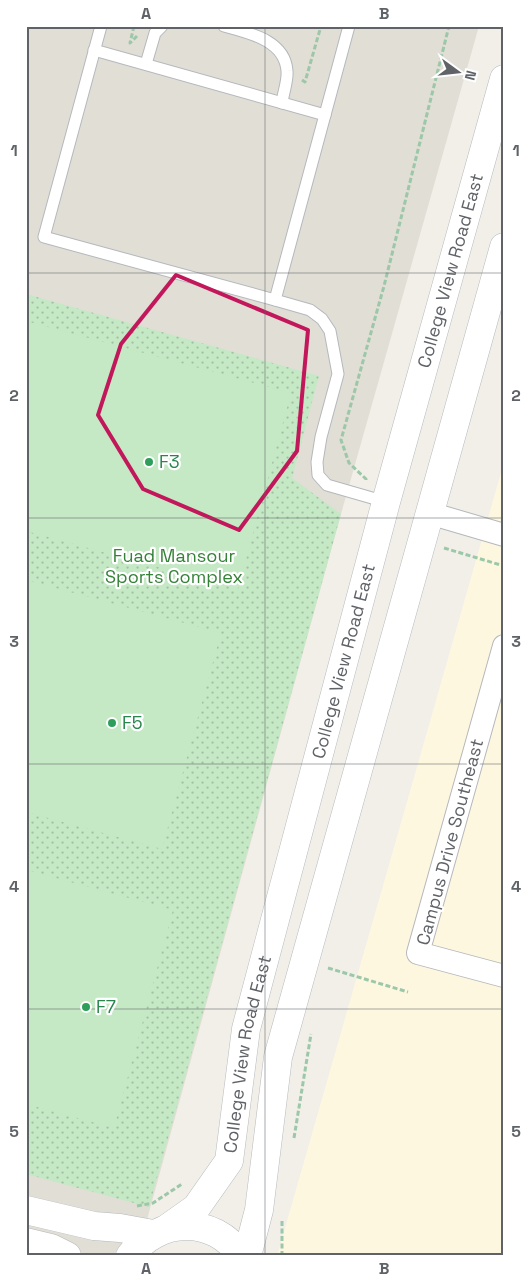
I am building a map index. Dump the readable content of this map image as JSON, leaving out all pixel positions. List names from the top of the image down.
{
  "streets": {
    "main road": ["College View Road East"],
    "street": ["Campus Drive Southeast"]
  },
  "parks": ["Fuad Mansour Sports Complex"],
  "places": ["F3", "F5", "F7"],
  "north": "right",
  "grid": {
    "columns": ["A", "B"],
    "rows": [
      "1",
      "2",
      "3",
      "4",
      "5"
    ]
  }
}
